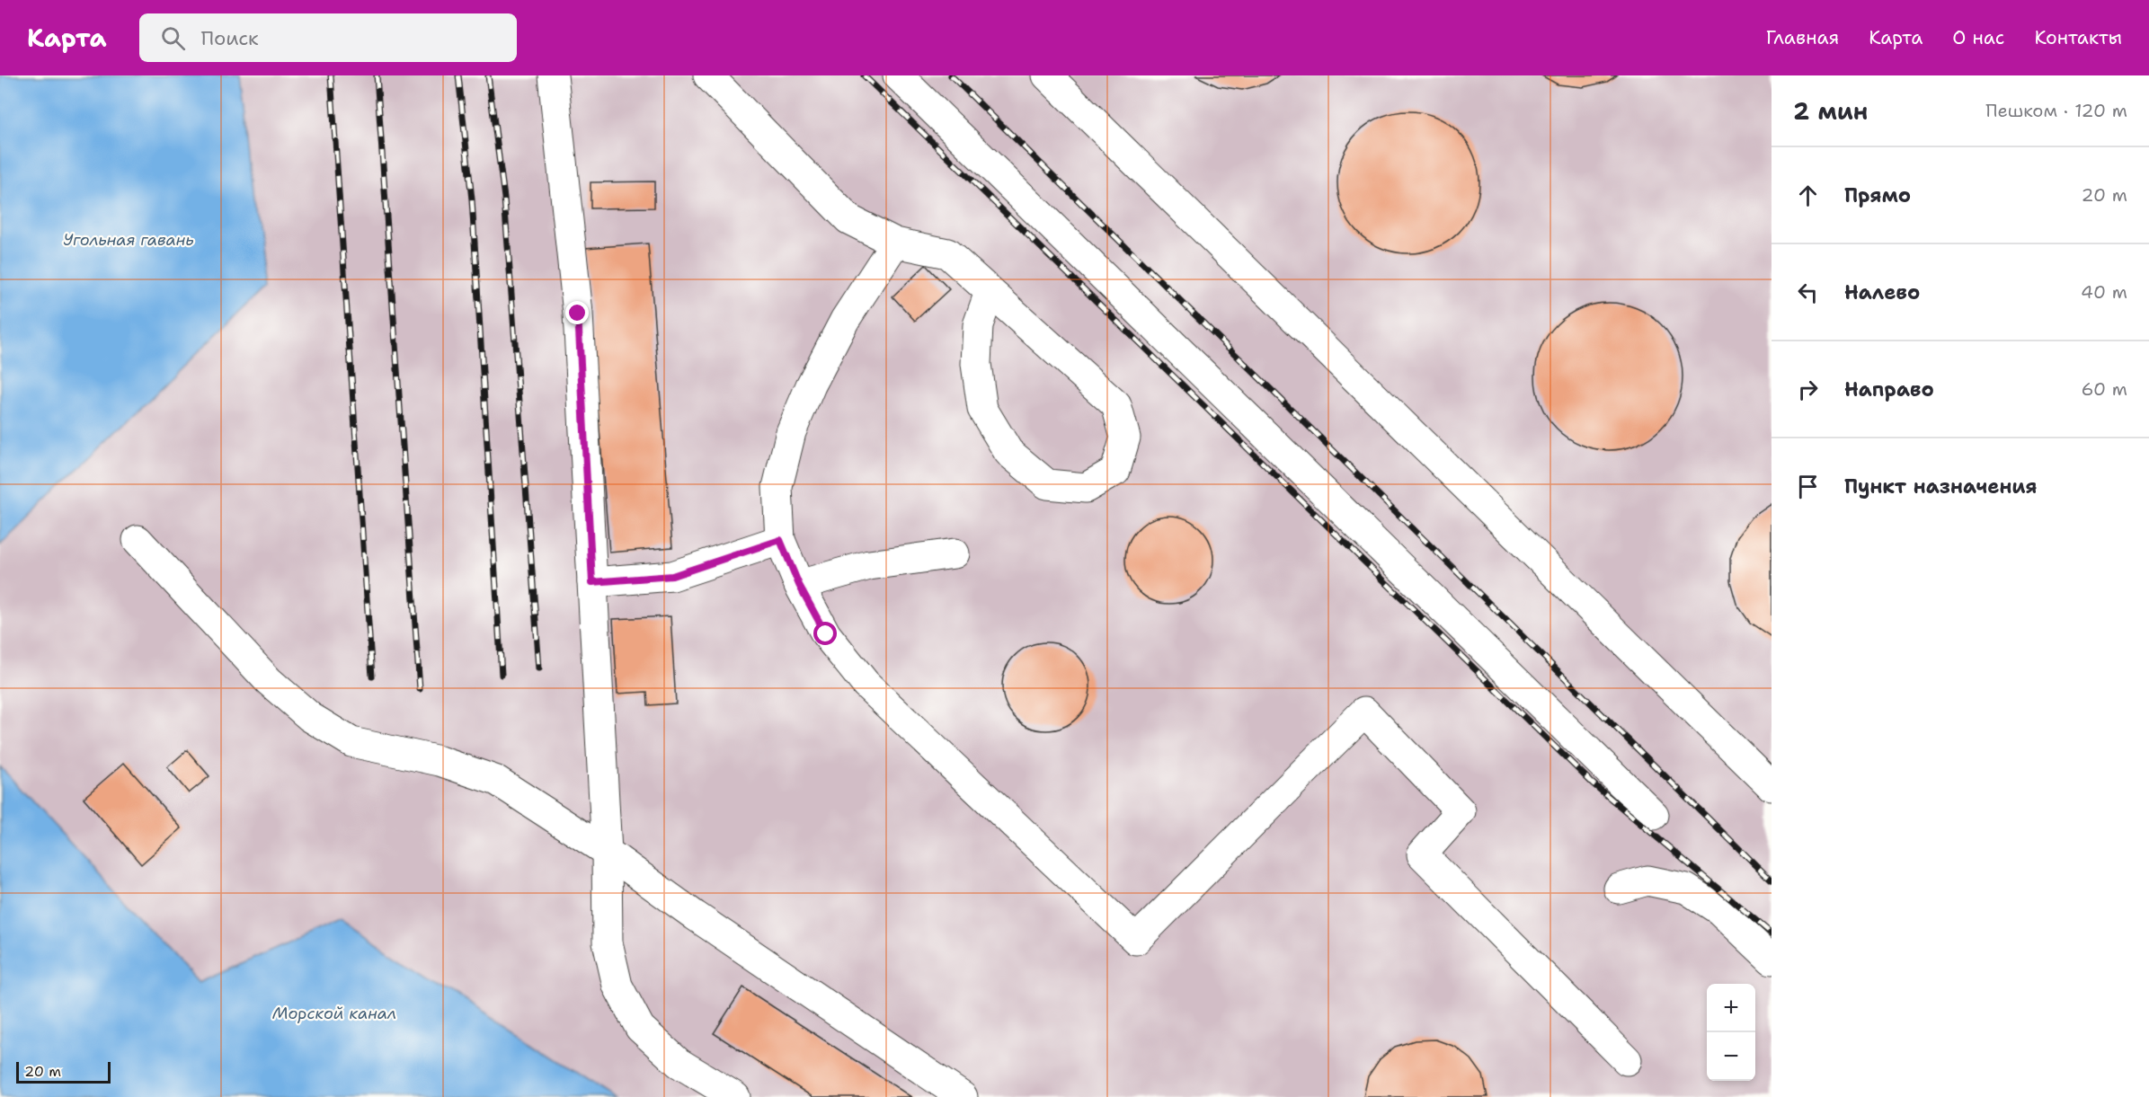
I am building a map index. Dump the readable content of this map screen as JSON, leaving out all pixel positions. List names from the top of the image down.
{
  "water": ["Угольная гавань", "Морской канал"],
  "scale_bar": "20 m",
  "page": {
    "header": "Карта",
    "search": "Поиск",
    "nav": [
      "Главная",
      "Карта",
      "О нас",
      "Контакты"
    ],
    "heading": ["2 мин", "Пешком · 120 m"],
    "list": [
      ["Прямо", "20 m"],
      ["Налево", "40 m"],
      ["Направо", "60 m"],
      "Пункт назначения"
    ],
    "map_buttons": ["+", "−"],
    "scale": "20 m"
  }
}
